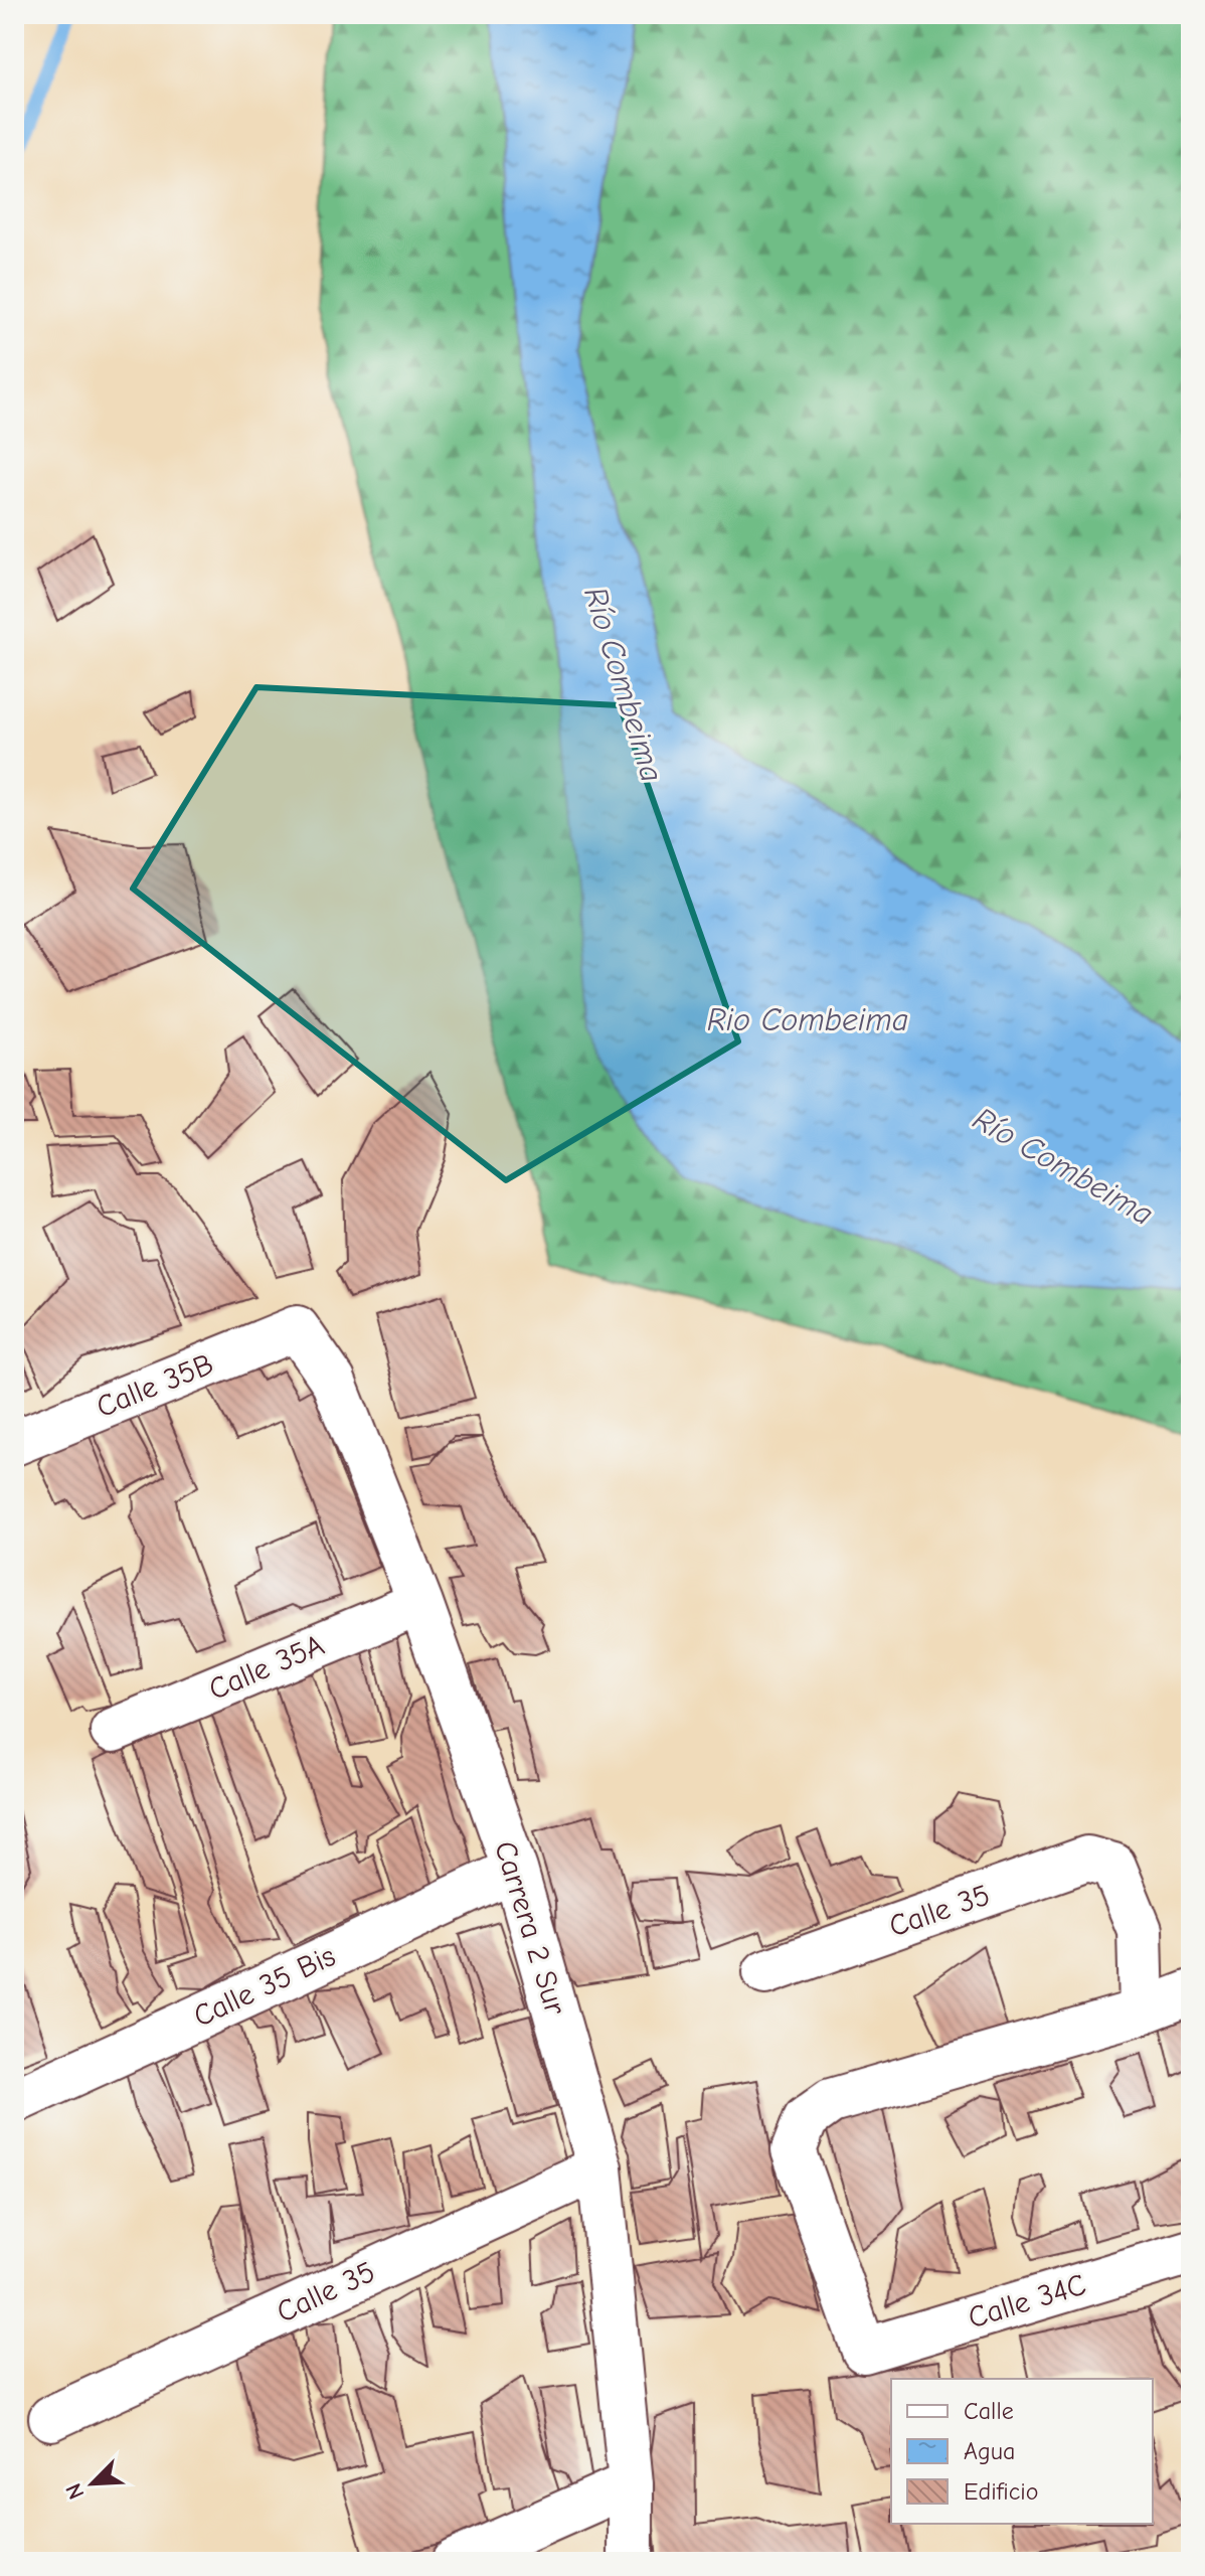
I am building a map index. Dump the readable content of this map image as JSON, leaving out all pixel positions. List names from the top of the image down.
{
  "streets": {
    "street": [
      "Calle 35B",
      "Calle 35A",
      "Calle 35",
      "Carrera 2 Sur",
      "Calle 35 Bis",
      "Calle 34C"
    ]
  },
  "crossings": [
    ["Calle 35B", "Carrera 2 Sur"],
    ["Calle 35A", "Carrera 2 Sur"],
    ["Calle 35", "Carrera 2 Sur"],
    ["Calle 35", "Calle 34C"],
    ["Carrera 2 Sur", "Calle 35 Bis"]
  ],
  "water": ["Río Combeima", "Rio Combeima"],
  "legend": ["Calle", "Agua", "Edificio"],
  "north": "bottom left"
}
